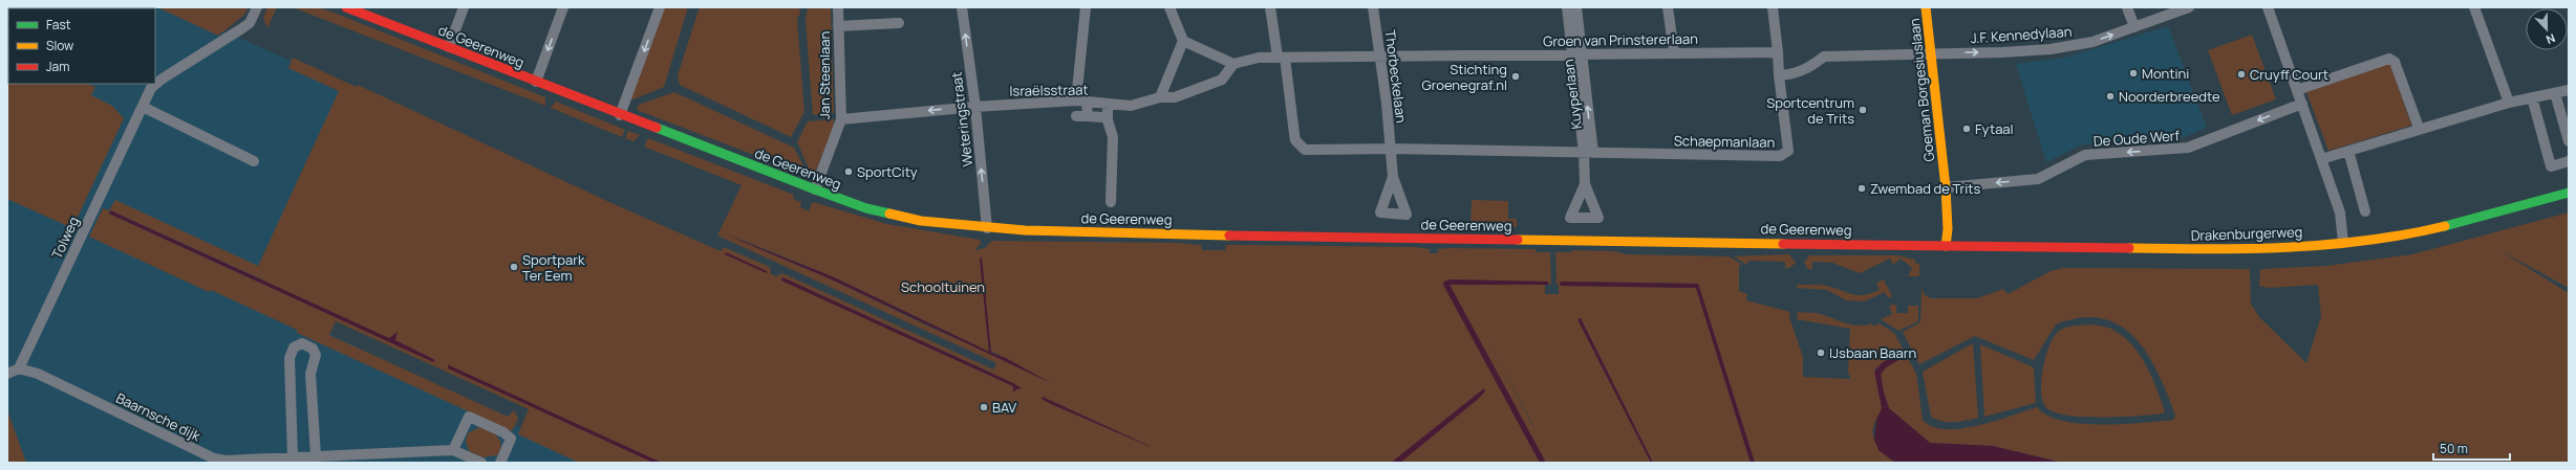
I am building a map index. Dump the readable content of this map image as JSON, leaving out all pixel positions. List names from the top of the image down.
{
  "streets": {
    "main road": ["de Geerenweg", "Goeman Borgesiuslaan", "Drakenburgerweg"],
    "street": [
      "J.F. Kennedylaan",
      "Groen van Prinstererlaan",
      "Jan Steenlaan",
      "Thorbeckelaan",
      "Israëlsstraat",
      "Kuyperlaan",
      "Weteringstraat",
      "De Oude Werf",
      "Schaepmanlaan",
      "Tolweg",
      "Baarnsche dijk"
    ]
  },
  "crossings": [
    ["J.F. Kennedylaan", "Goeman Borgesiuslaan"],
    ["Groen van Prinstererlaan", "Thorbeckelaan"],
    ["Groen van Prinstererlaan", "Kuyperlaan"],
    ["Groen van Prinstererlaan", "Schaepmanlaan"],
    ["de Geerenweg", "Jan Steenlaan"],
    ["de Geerenweg", "Goeman Borgesiuslaan"],
    ["de Geerenweg", "Weteringstraat"],
    ["de Geerenweg", "Drakenburgerweg"],
    ["Jan Steenlaan", "Israëlsstraat"],
    ["Thorbeckelaan", "Schaepmanlaan"],
    ["Israëlsstraat", "Weteringstraat"],
    ["Goeman Borgesiuslaan", "De Oude Werf"],
    ["Goeman Borgesiuslaan", "Drakenburgerweg"],
    ["Kuyperlaan", "Schaepmanlaan"],
    ["Tolweg", "Baarnsche dijk"]
  ],
  "one_way": ["J.F. Kennedylaan", "Weteringstraat", "De Oude Werf"],
  "parks": ["Schooltuinen"],
  "places": [
    "Montini",
    "Cruyff Court",
    "Stichting Groenegraf.nl",
    "Noorderbreedte",
    "Sportcentrum de Trits",
    "Fytaal",
    "SportCity",
    "Zwembad de Trits",
    "Sportpark Ter Eem",
    "IJsbaan Baarn",
    "BAV"
  ],
  "legend": ["Fast", "Slow", "Jam"],
  "scale_bar": "50 m",
  "north": "bottom"
}
